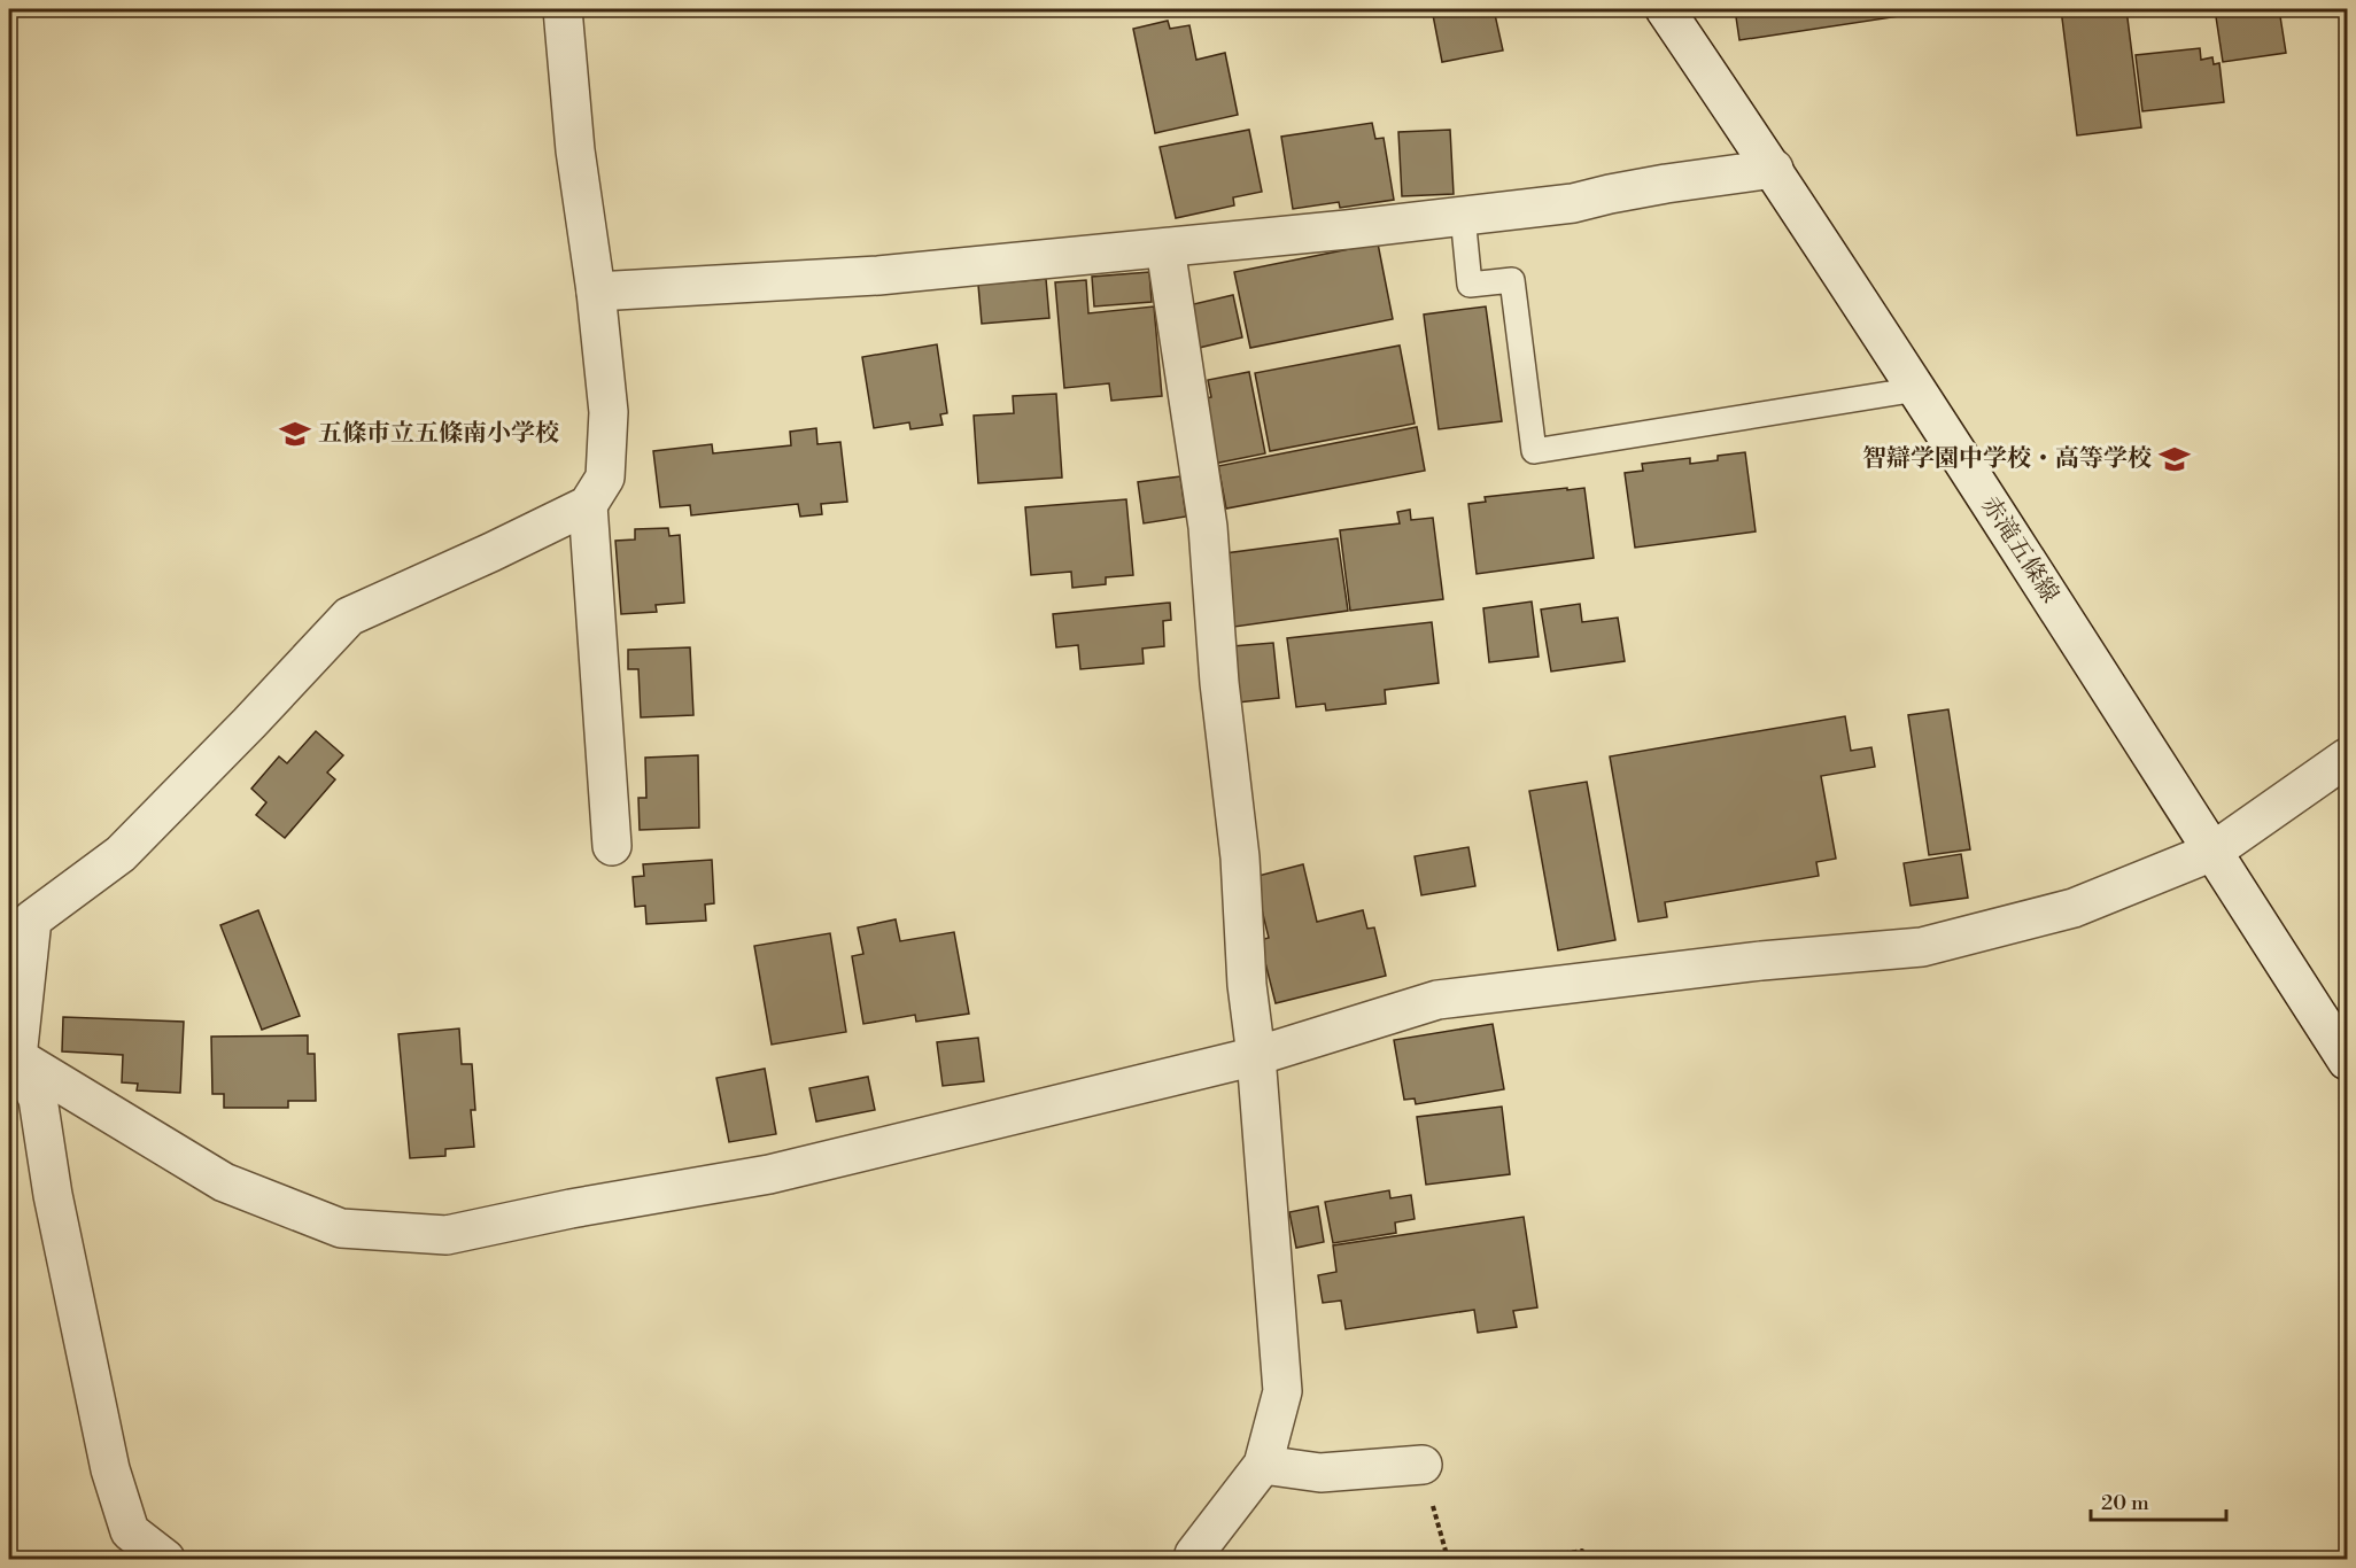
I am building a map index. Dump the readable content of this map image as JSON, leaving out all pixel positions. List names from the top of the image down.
{
  "streets": {
    "street": ["赤滝五條線"]
  },
  "places": {
    "school or university": ["五條市立五條南小学校", "智辯学園中学校・高等学校"]
  },
  "scale_bar": "20 m"
}
